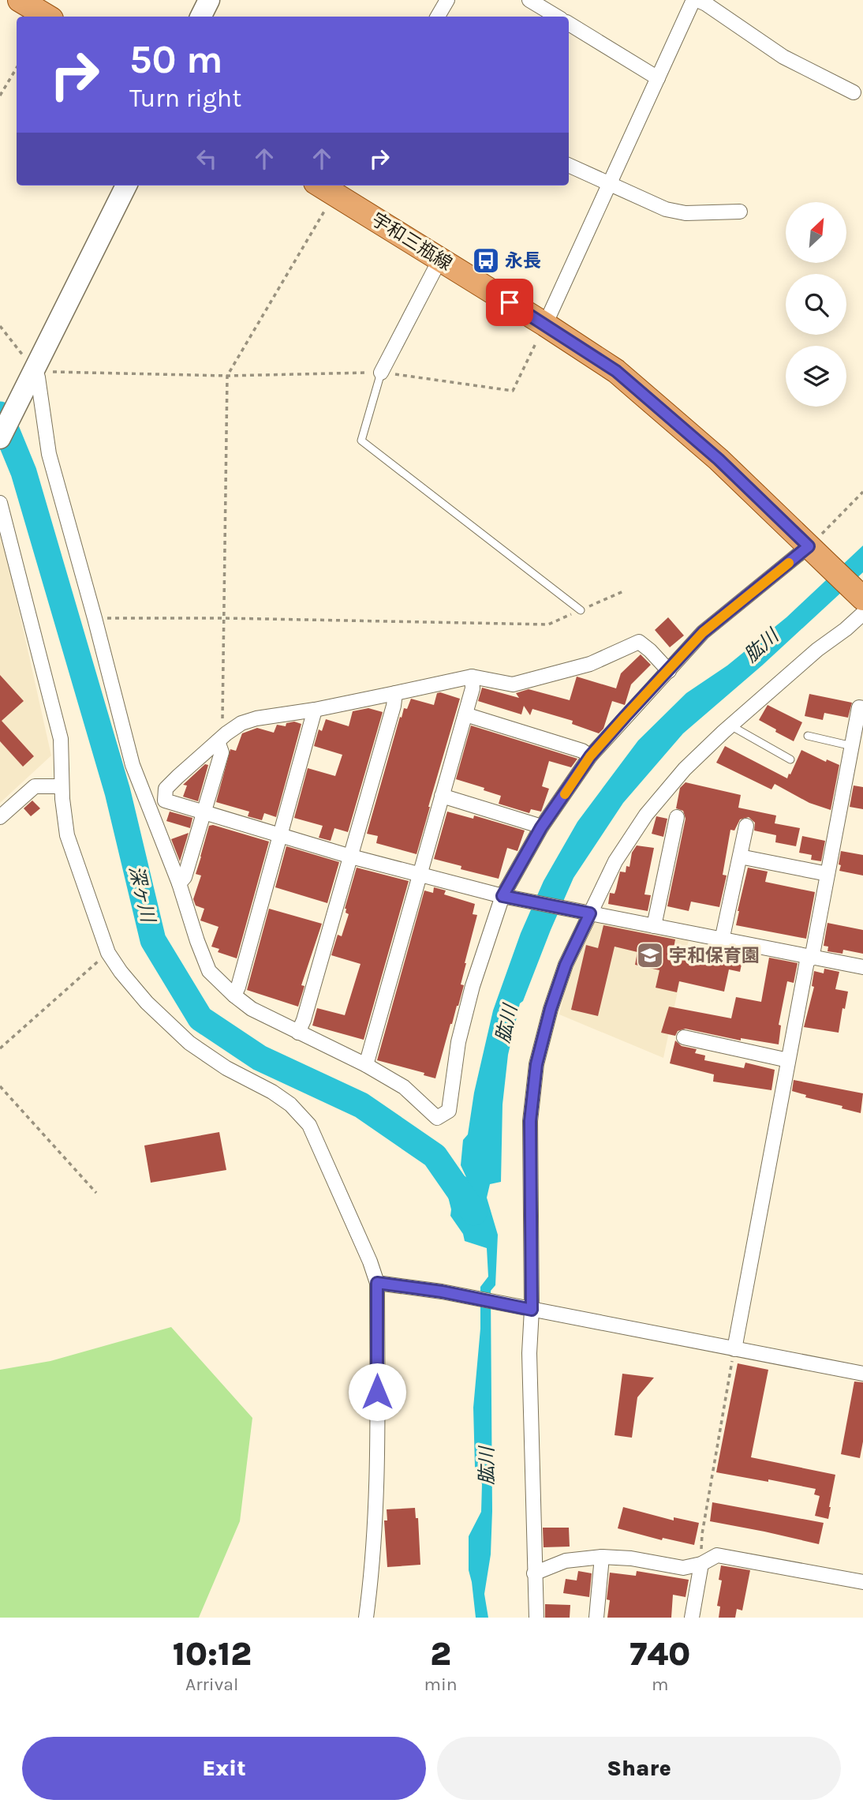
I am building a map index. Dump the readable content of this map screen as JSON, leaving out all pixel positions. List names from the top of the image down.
{
  "streets": {
    "main road": ["宇和三瓶線"]
  },
  "water": ["肱川", "深ヶ川"],
  "places": {
    "bus stop": ["永長"],
    "school or university": ["宇和保育園"]
  },
  "north": "top right",
  "page": {
    "turn": ["50 m", "Turn right"],
    "eta": [
      "10:12",
      "Arrival",
      "2",
      "min",
      "740",
      "m"
    ],
    "buttons": ["Exit", "Share"]
  }
}
